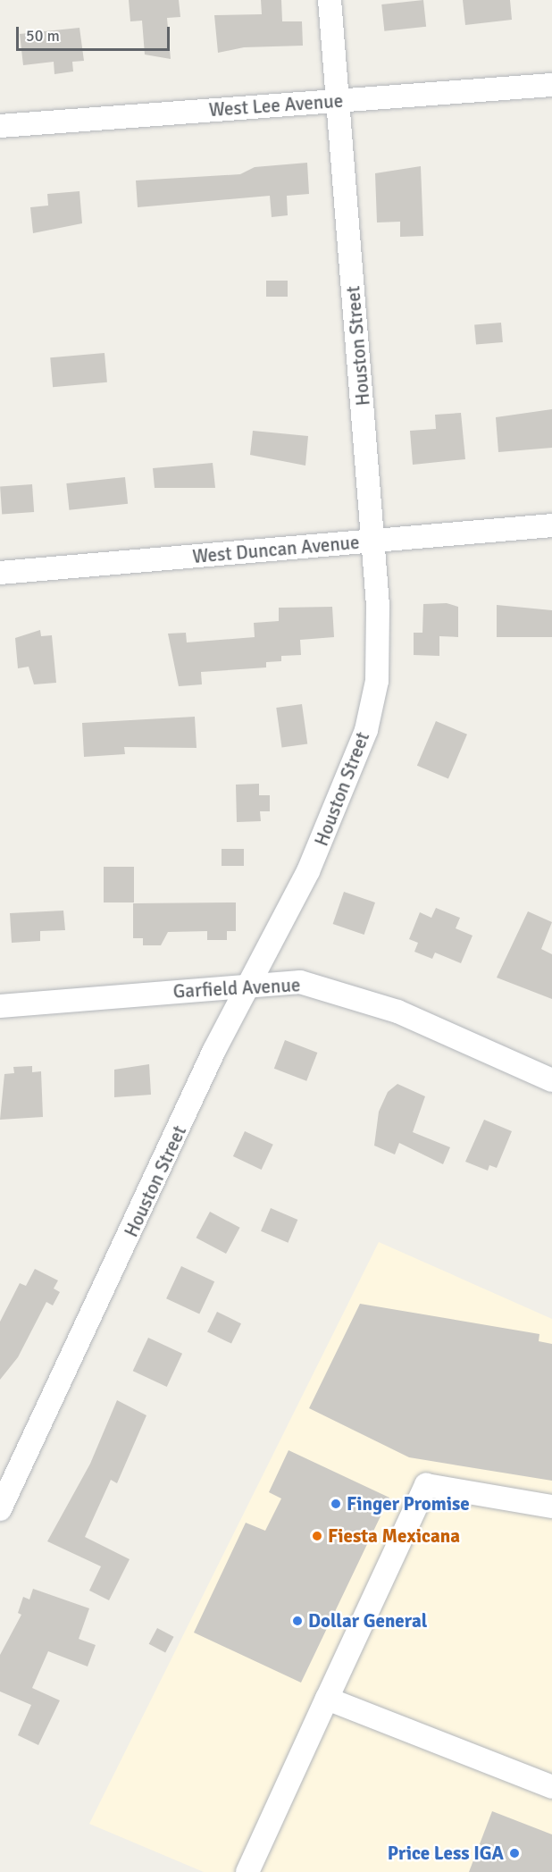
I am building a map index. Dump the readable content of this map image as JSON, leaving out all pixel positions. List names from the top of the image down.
{
  "streets": {
    "street": [
      "West Lee Avenue",
      "Houston Street",
      "West Duncan Avenue",
      "Garfield Avenue"
    ]
  },
  "crossings": [
    ["West Lee Avenue", "Houston Street"],
    ["Houston Street", "West Duncan Avenue"],
    ["Houston Street", "Garfield Avenue"]
  ],
  "places": [
    "Finger Promise",
    "Fiesta Mexicana",
    "Dollar General",
    "Price Less IGA"
  ],
  "scale_bar": "50 m"
}
